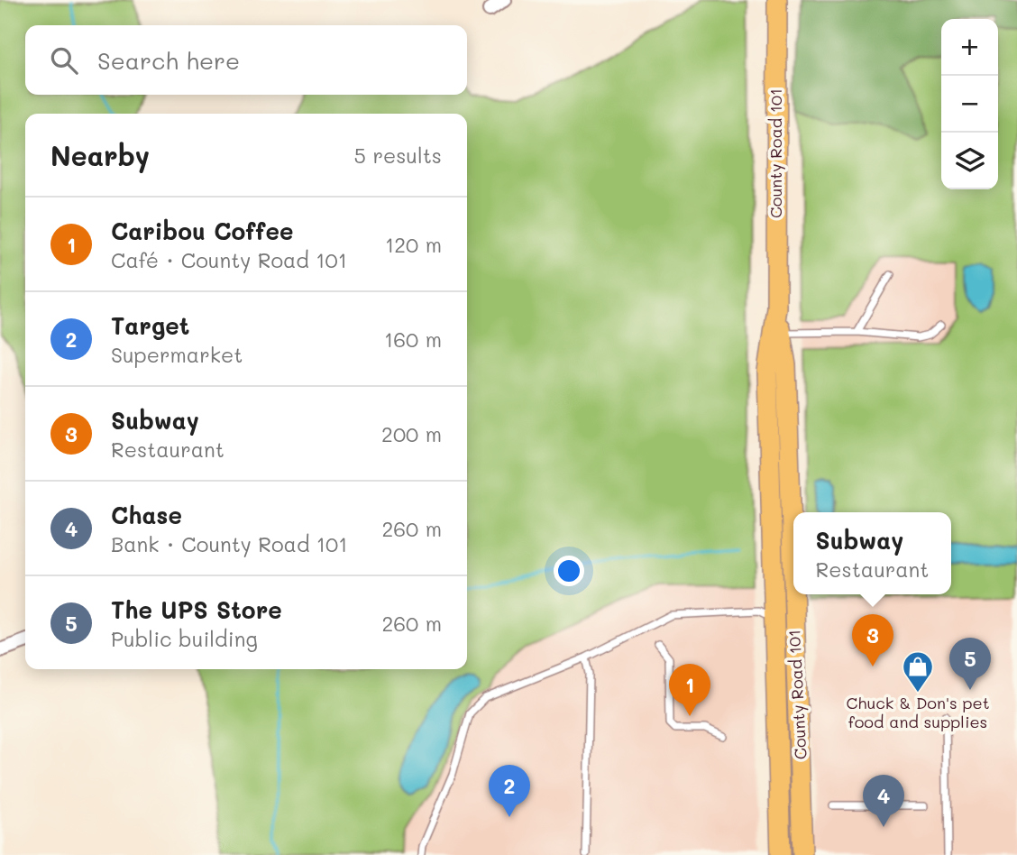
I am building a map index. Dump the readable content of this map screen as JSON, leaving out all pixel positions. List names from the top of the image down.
{
  "streets": {
    "main road": ["County Road 101"]
  },
  "places": {
    "shop": ["Chuck & Don's pet food and supplies"]
  },
  "page": {
    "map_buttons": ["+", "−"],
    "search": "Search here",
    "heading": ["Nearby", "5 results"],
    "list": [
      {
        "mark": "1",
        "name": "Caribou Coffee",
        "note": "Café · County Road 101",
        "value": "120 m"
      },
      {
        "mark": "2",
        "name": "Target",
        "note": "Supermarket",
        "value": "160 m"
      },
      {
        "mark": "3",
        "name": "Subway",
        "note": "Restaurant",
        "value": "200 m"
      },
      {
        "mark": "4",
        "name": "Chase",
        "note": "Bank · County Road 101",
        "value": "260 m"
      },
      {
        "mark": "5",
        "name": "The UPS Store",
        "note": "Public building",
        "value": "260 m"
      }
    ],
    "popup": ["Subway", "Restaurant"],
    "pins": [
      "3",
      "5",
      "1",
      "2",
      "4"
    ]
  }
}
